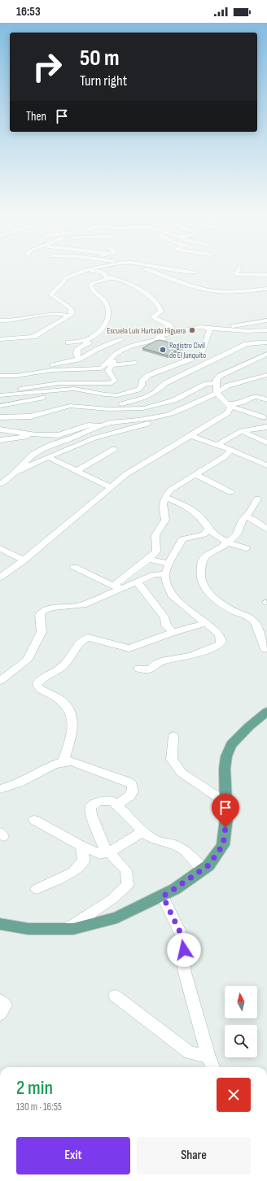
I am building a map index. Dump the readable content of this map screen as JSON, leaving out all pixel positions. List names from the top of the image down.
{
  "places": ["Escuela Luis Hurtado Higuera", "Registro Civil de El Junquito"],
  "north": "top",
  "page": {
    "status": "16:53",
    "turn": ["50 m", "Turn right"],
    "then": "Then",
    "heading": ["2 min", "130 m · 16:55"],
    "buttons": ["Exit", "Share"]
  }
}
